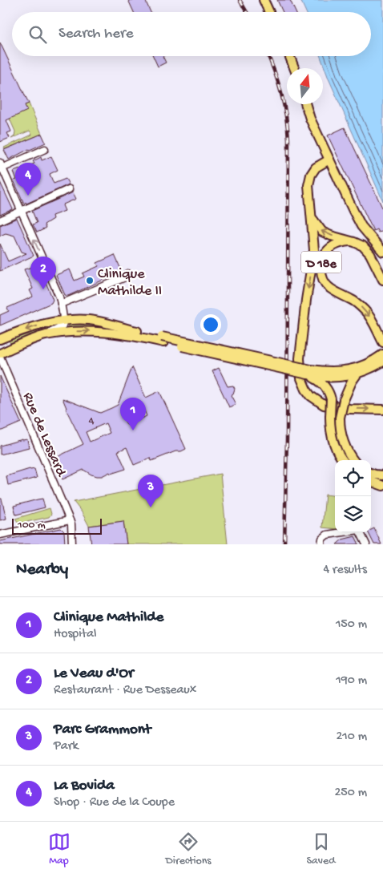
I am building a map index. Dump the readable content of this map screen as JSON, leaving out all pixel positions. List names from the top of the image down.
{
  "streets": {
    "main road": ["D 18e"],
    "street": ["Rue de Lessard"]
  },
  "places": ["Clinique Mathilde II"],
  "house_numbers": ["4"],
  "scale_bar": "100 m",
  "north": "top",
  "page": {
    "search": "Search here",
    "pins": [
      "4",
      "2",
      "1",
      "3"
    ],
    "scale": "100 m",
    "heading": ["Nearby", "4 results"],
    "list": [
      {
        "mark": "1",
        "name": "Clinique Mathilde",
        "note": "Hospital",
        "value": "150 m"
      },
      {
        "mark": "2",
        "name": "Le Veau d'Or",
        "note": "Restaurant · Rue Desseaux",
        "value": "190 m"
      },
      {
        "mark": "3",
        "name": "Parc Grammont",
        "note": "Park",
        "value": "210 m"
      },
      {
        "mark": "4",
        "name": "La Bovida",
        "note": "Shop · Rue de la Coupe",
        "value": "250 m"
      }
    ],
    "nav": ["Map", "Directions", "Saved"]
  }
}
